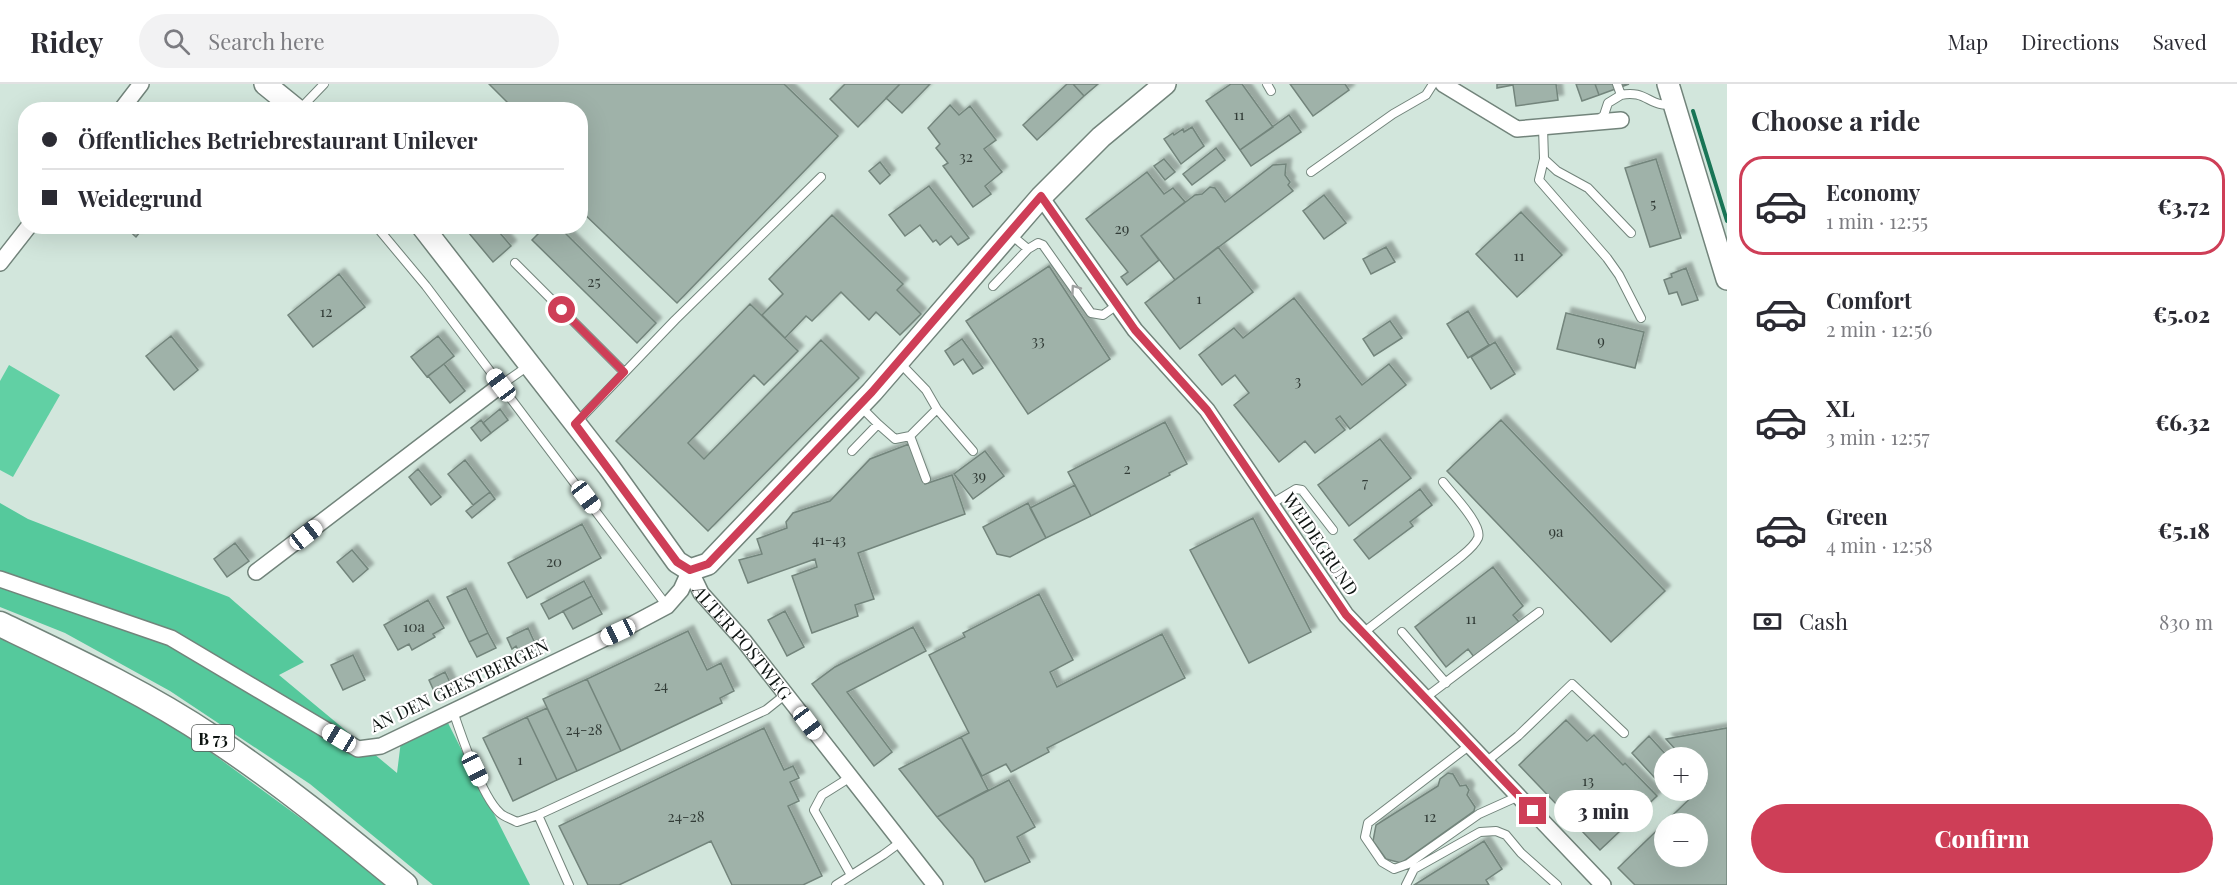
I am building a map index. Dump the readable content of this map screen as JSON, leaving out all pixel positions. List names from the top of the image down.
{
  "streets": {
    "main road": ["B 73"],
    "street": ["WEIDEGRUND", "ALTER POSTWEG", "AN DEN GEESTBERGEN"]
  },
  "crossings": [
    ["ALTER POSTWEG", "AN DEN GEESTBERGEN"]
  ],
  "house_numbers": [
    "11",
    "32",
    "5",
    "29",
    "11",
    "25",
    "1",
    "12",
    "33",
    "9",
    "3",
    "2",
    "39",
    "7",
    "9a",
    "41-43",
    "20",
    "11",
    "10a",
    "24",
    "24-28",
    "1",
    "13",
    "24-28",
    "12"
  ],
  "page": {
    "header": "Ridey",
    "search": "Search here",
    "nav": ["Map", "Directions", "Saved"],
    "heading": "Choose a ride",
    "banner": ["Öffentliches Betriebrestaurant Unilever", "Weidegrund"],
    "list": [
      {
        "name": "Economy",
        "note": "1 min · 12:55",
        "value": "€3.72"
      },
      {
        "name": "Comfort",
        "note": "2 min · 12:56",
        "value": "€5.02"
      },
      {
        "name": "XL",
        "note": "3 min · 12:57",
        "value": "€6.32"
      },
      {
        "name": "Green",
        "note": "4 min · 12:58",
        "value": "€5.18"
      }
    ],
    "pay": ["Cash", "830 m"],
    "map_buttons": ["+", "−"],
    "bubble": "3 min",
    "buttons": "Confirm"
  }
}
